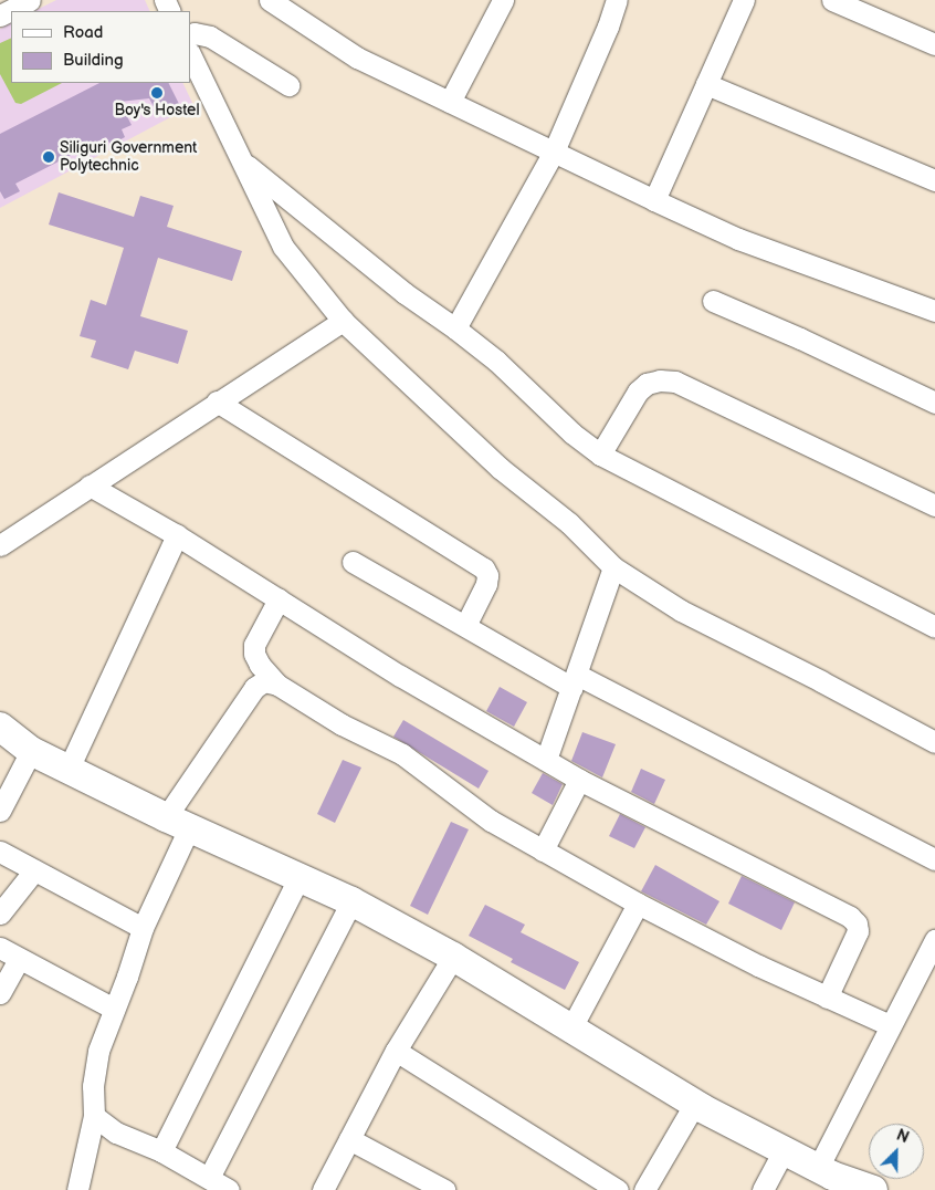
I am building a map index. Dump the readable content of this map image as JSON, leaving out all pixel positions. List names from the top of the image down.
{
  "places": ["Boy's Hostel", "Siliguri Government Polytechnic"],
  "legend": ["Road", "Building"],
  "north": "top right"
}
